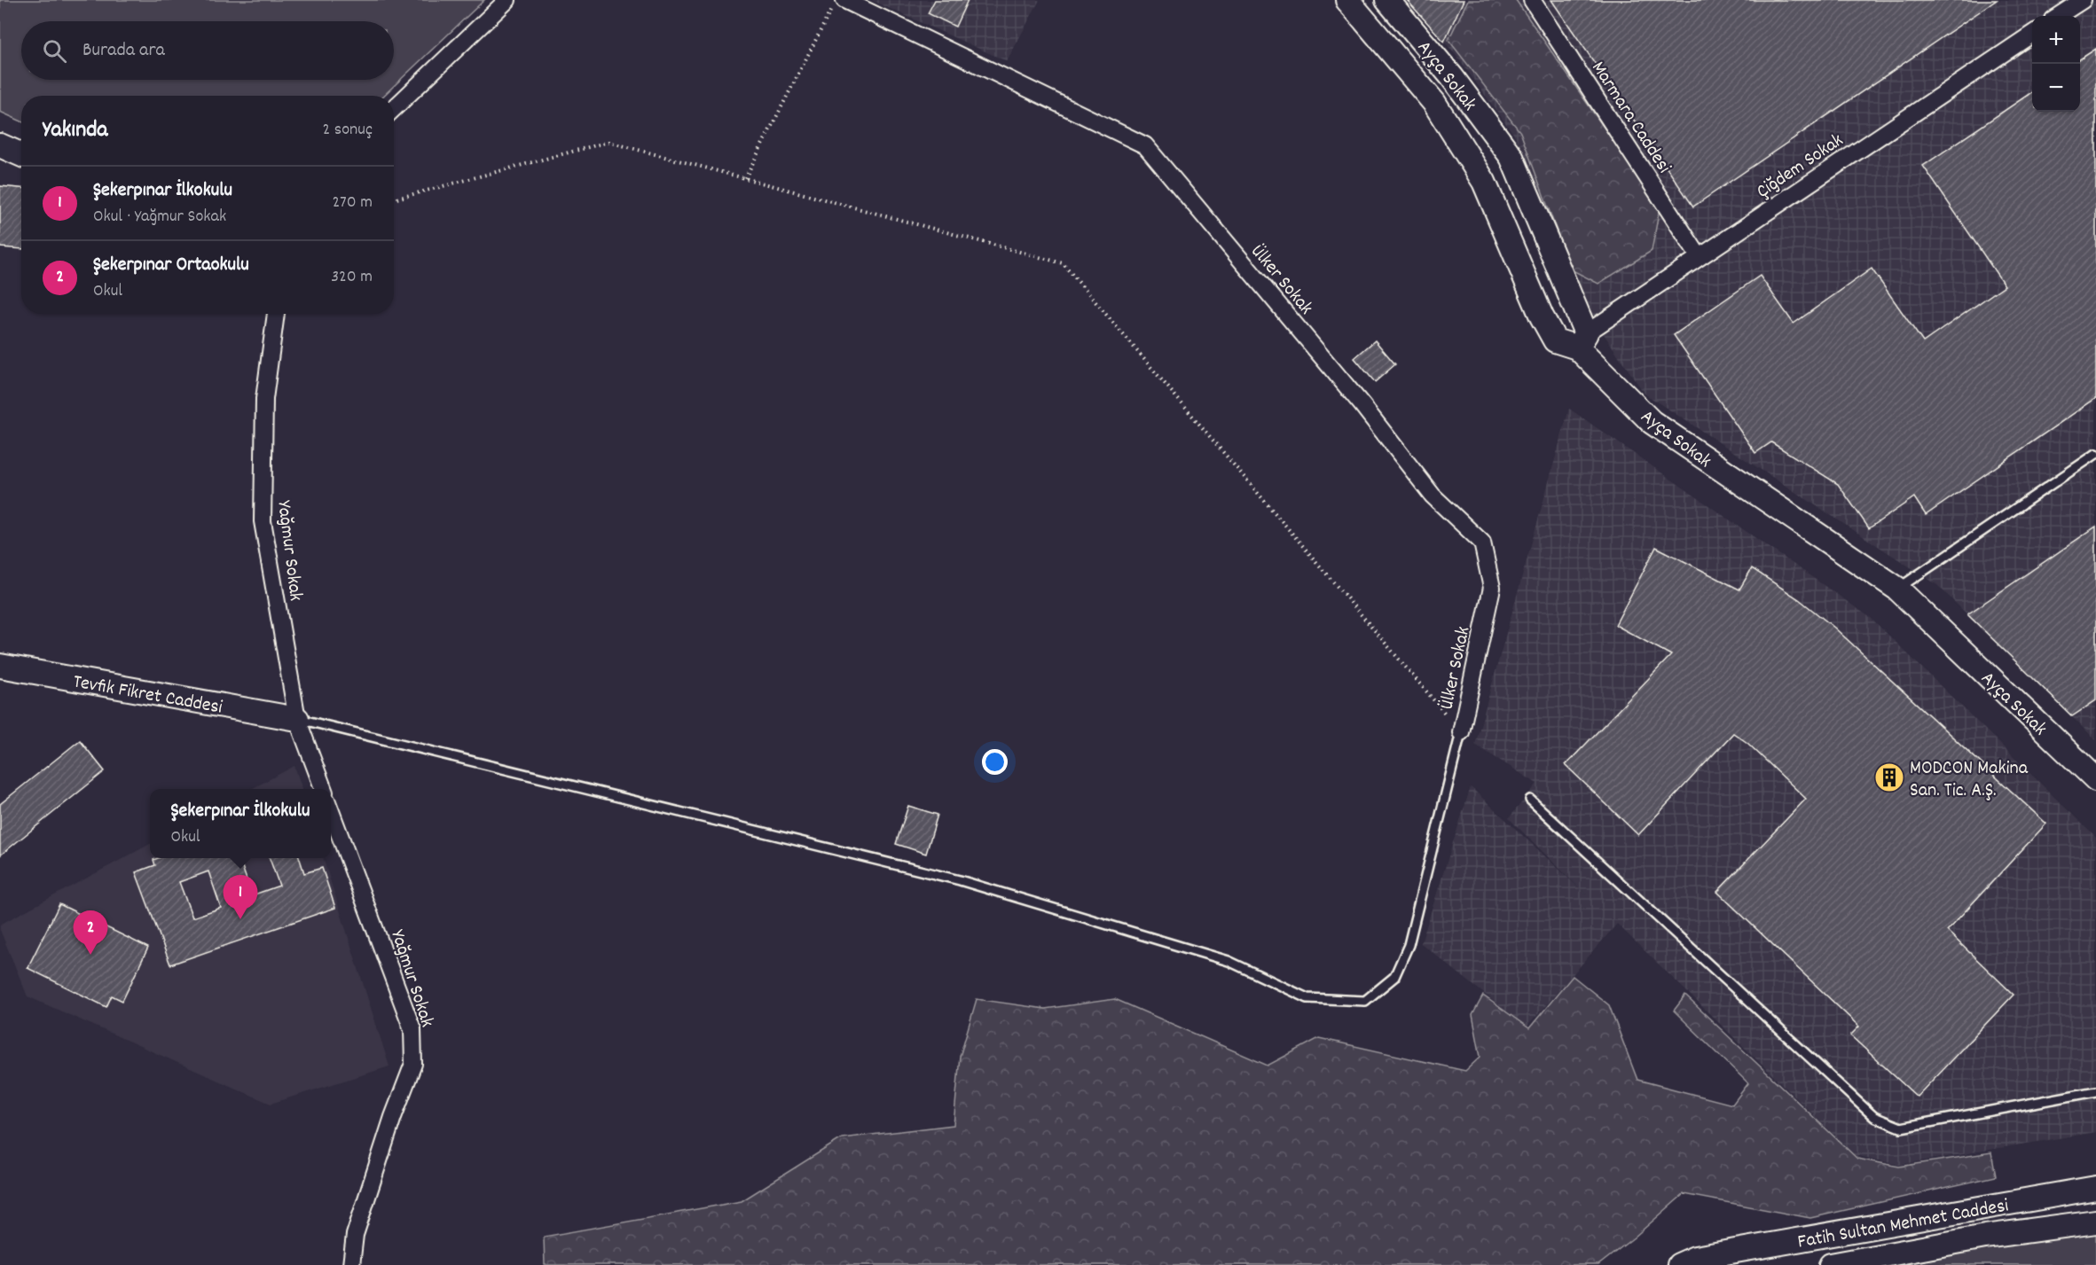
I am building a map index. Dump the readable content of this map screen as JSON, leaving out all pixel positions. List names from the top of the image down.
{
  "streets": {
    "street": [
      "Ayça Sokak",
      "Marmara Caddesi",
      "Çiğdem Sokak",
      "Ülker Sokak",
      "Yağmur Sokak",
      "Tevfik Fikret Caddesi",
      "Fatih Sultan Mehmet Caddesi"
    ]
  },
  "crossings": [
    ["Ayça Sokak", "Çiğdem Sokak"],
    ["Marmara Caddesi", "Çiğdem Sokak"],
    ["Yağmur Sokak", "Tevfik Fikret Caddesi"]
  ],
  "places": {
    "building": ["MODCON Makina San. Tic. A.Ş."]
  },
  "page": {
    "map_buttons": ["+", "−"],
    "search": "Burada ara",
    "heading": ["Yakında", "2 sonuç"],
    "list": [
      {
        "mark": "1",
        "name": "Şekerpınar İlkokulu",
        "note": "Okul · Yağmur Sokak",
        "value": "270 m"
      },
      {
        "mark": "2",
        "name": "Şekerpınar Ortaokulu",
        "note": "Okul",
        "value": "320 m"
      }
    ],
    "popup": ["Şekerpınar İlkokulu", "Okul"],
    "pins": ["1", "2"]
  }
}
